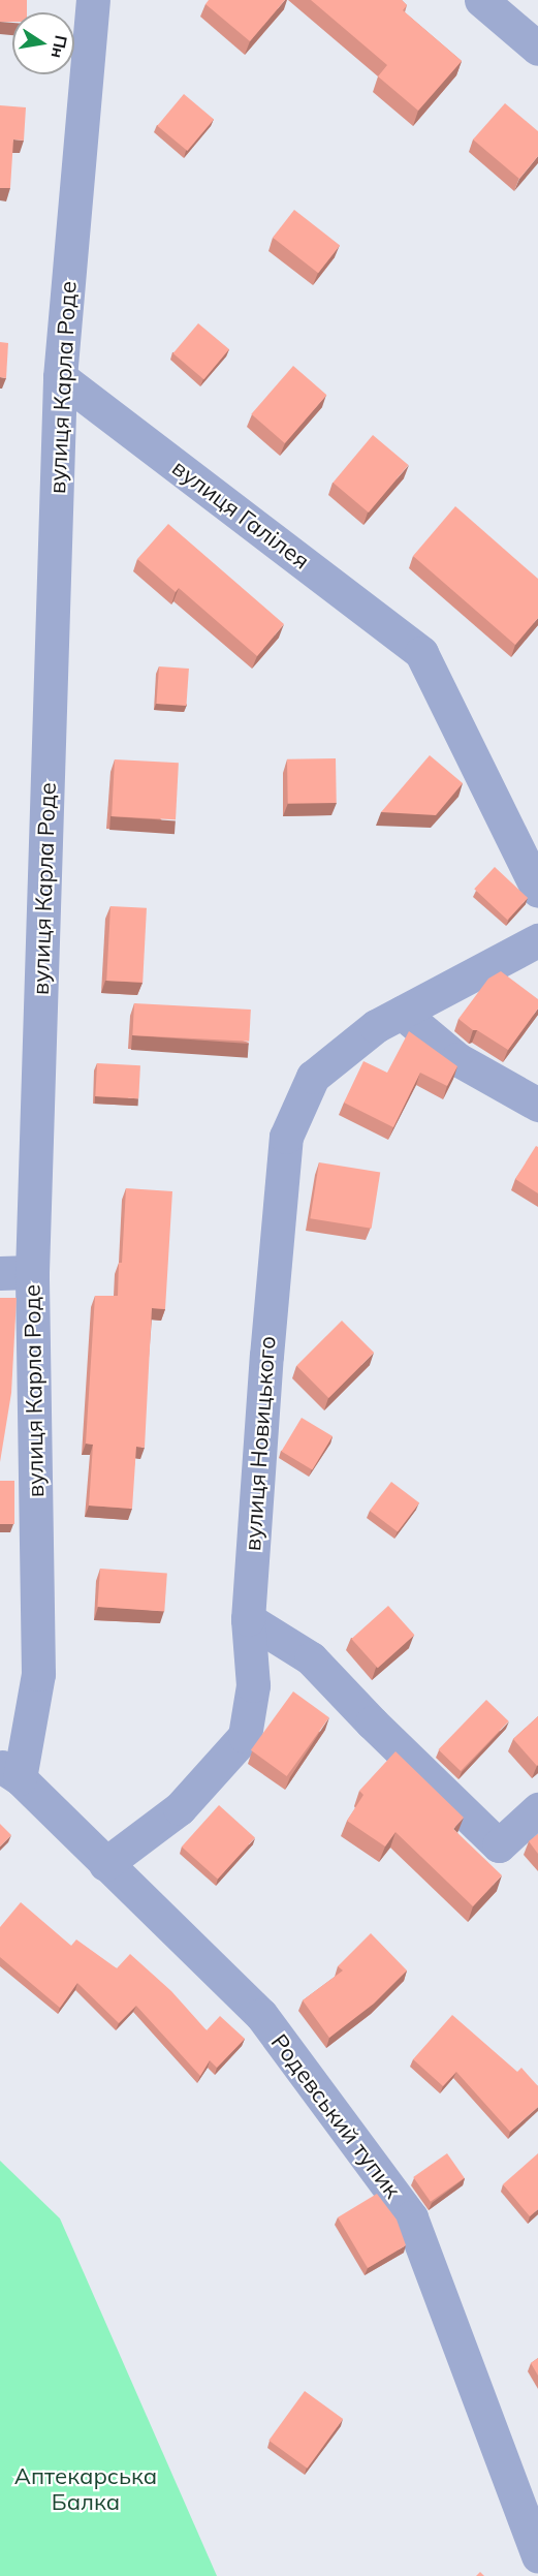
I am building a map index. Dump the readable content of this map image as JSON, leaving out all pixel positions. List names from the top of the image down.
{
  "streets": {
    "street": [
      "вулиця Карла Роде",
      "вулиця Галілея",
      "вулиця Новицького",
      "Родевський тупик"
    ]
  },
  "crossings": [
    ["вулиця Карла Роде", "вулиця Галілея"],
    ["вулиця Карла Роде", "Родевський тупик"],
    ["вулиця Новицького", "Родевський тупик"]
  ],
  "parks": ["Аптекарська Балка"],
  "north": "right"
}
